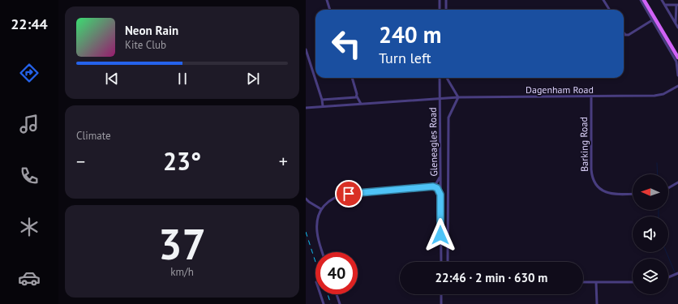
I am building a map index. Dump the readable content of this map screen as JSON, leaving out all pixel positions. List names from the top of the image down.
{
  "streets": {
    "street": ["Dagenham Road", "Gleneagles Road", "Barking Road"]
  },
  "crossings": [
    ["Dagenham Road", "Gleneagles Road"],
    ["Dagenham Road", "Barking Road"]
  ],
  "north": "left",
  "page": {
    "tabs": "22:44",
    "turn": ["240 m", "Turn left"],
    "song": ["Neon Rain", "Kite Club"],
    "tile": [
      "Climate",
      ["37", "km/h"]
    ],
    "heat": ["−", "23°", "+"],
    "limit": "40",
    "trip": "22:46 · 2 min · 630 m"
  }
}
